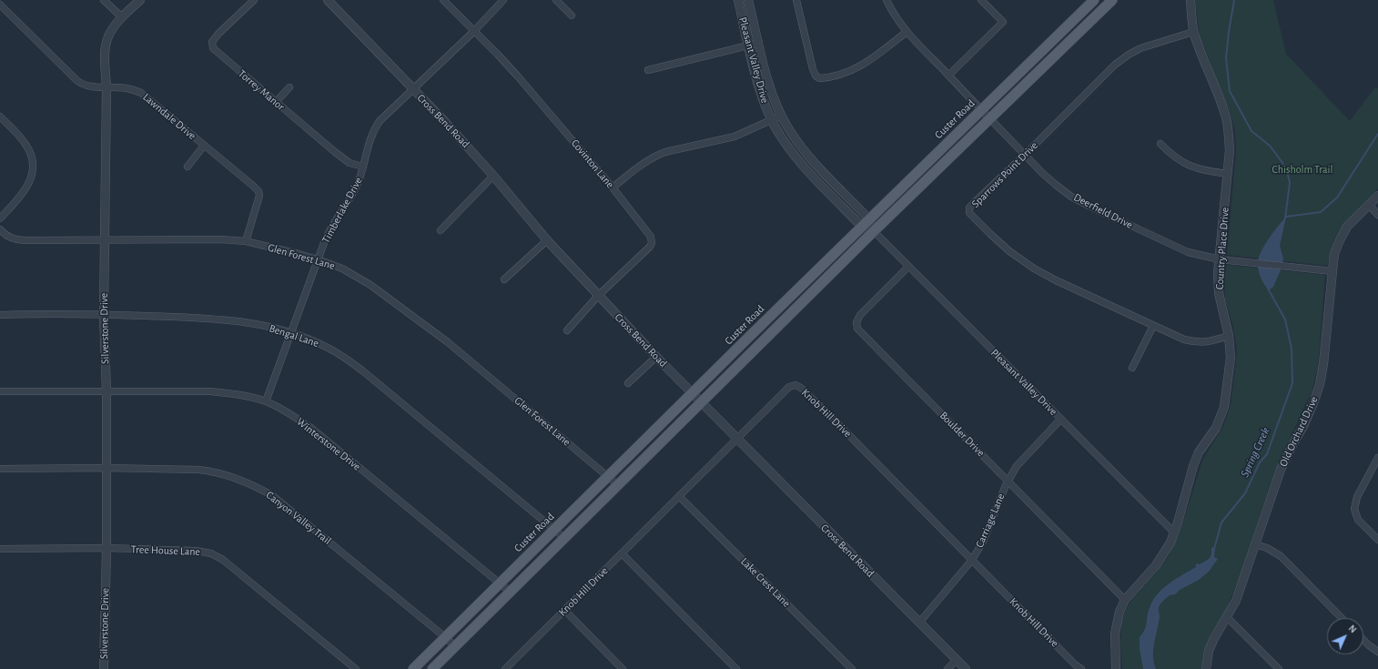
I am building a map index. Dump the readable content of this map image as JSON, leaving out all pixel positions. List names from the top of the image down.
{
  "streets": {
    "main road": ["Custer Road"],
    "street": [
      "Pleasant Valley Drive",
      "Torrey Manor",
      "Lawndale Drive",
      "Cross Bend Road",
      "Covinton Lane",
      "Sparrows Point Drive",
      "Timberlake Drive",
      "Deerfield Drive",
      "Country Place Drive",
      "Glen Forest Lane",
      "Silverstone Drive",
      "Bengal Lane",
      "Knob Hill Drive",
      "Old Orchard Drive",
      "Boulder Drive",
      "Winterstone Drive",
      "Canyon Valley Trail",
      "Carriage Lane",
      "Tree House Lane",
      "Lake Crest Lane"
    ]
  },
  "crossings": [
    ["Pleasant Valley Drive", "Custer Road"],
    ["Pleasant Valley Drive", "Country Place Drive"],
    ["Pleasant Valley Drive", "Boulder Drive"],
    ["Pleasant Valley Drive", "Carriage Lane"],
    ["Torrey Manor", "Timberlake Drive"],
    ["Lawndale Drive", "Glen Forest Lane"],
    ["Lawndale Drive", "Silverstone Drive"],
    ["Custer Road", "Cross Bend Road"],
    ["Custer Road", "Deerfield Drive"],
    ["Custer Road", "Glen Forest Lane"],
    ["Custer Road", "Bengal Lane"],
    ["Custer Road", "Winterstone Drive"],
    ["Custer Road", "Canyon Valley Trail"],
    ["Cross Bend Road", "Covinton Lane"],
    ["Cross Bend Road", "Timberlake Drive"],
    ["Cross Bend Road", "Knob Hill Drive"],
    ["Cross Bend Road", "Carriage Lane"],
    ["Covinton Lane", "Timberlake Drive"],
    ["Sparrows Point Drive", "Deerfield Drive"],
    ["Sparrows Point Drive", "Country Place Drive"],
    ["Timberlake Drive", "Glen Forest Lane"],
    ["Timberlake Drive", "Bengal Lane"],
    ["Timberlake Drive", "Winterstone Drive"],
    ["Deerfield Drive", "Country Place Drive"],
    ["Deerfield Drive", "Old Orchard Drive"],
    ["Country Place Drive", "Boulder Drive"],
    ["Glen Forest Lane", "Silverstone Drive"],
    ["Silverstone Drive", "Bengal Lane"],
    ["Silverstone Drive", "Winterstone Drive"],
    ["Silverstone Drive", "Canyon Valley Trail"],
    ["Silverstone Drive", "Tree House Lane"],
    ["Knob Hill Drive", "Carriage Lane"],
    ["Knob Hill Drive", "Lake Crest Lane"],
    ["Boulder Drive", "Carriage Lane"]
  ],
  "water": ["Spring Creek"],
  "parks": ["Chisholm Trail"],
  "north": "top right"
}
